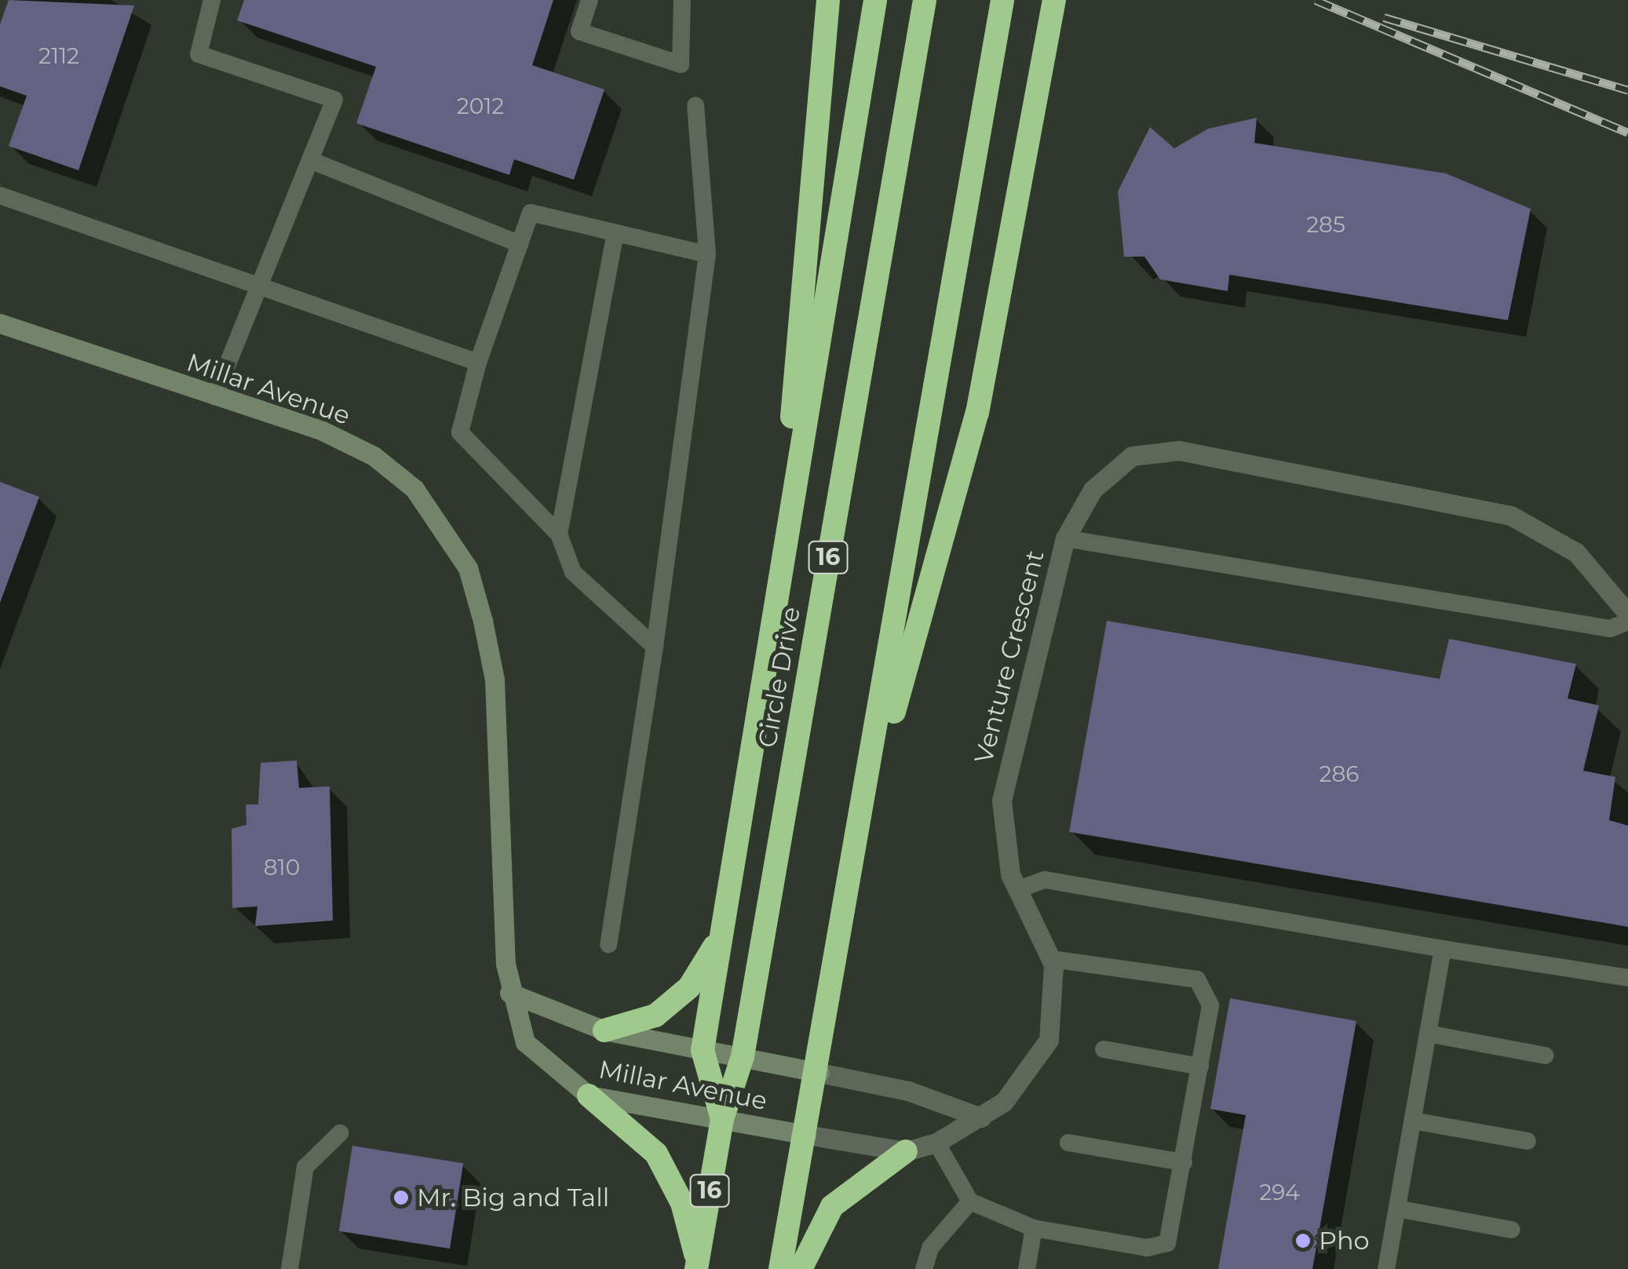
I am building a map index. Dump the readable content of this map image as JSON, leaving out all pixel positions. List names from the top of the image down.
{
  "streets": {
    "highway": ["16", "Circle Drive"],
    "street": ["Millar Avenue", "Venture Crescent"]
  },
  "crossings": [
    ["Millar Avenue", "Venture Crescent"],
    ["Millar Avenue", "Circle Drive"]
  ],
  "places": ["Mr. Big and Tall", "Pho"],
  "house_numbers": [
    "2112",
    "2012",
    "285",
    "286",
    "810",
    "294"
  ]
}
